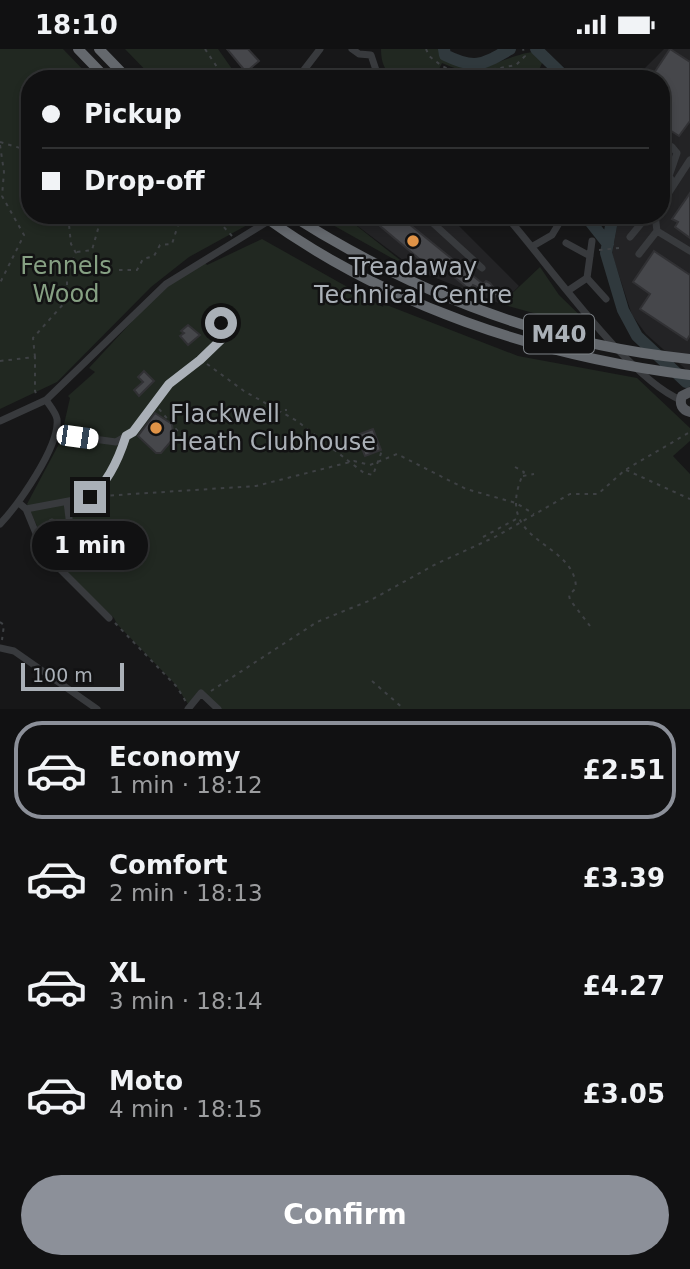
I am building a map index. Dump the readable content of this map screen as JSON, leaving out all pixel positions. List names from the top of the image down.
{
  "streets": {
    "highway": ["M40"]
  },
  "parks": ["Fennels Wood"],
  "places": ["Treadaway Technical Centre", "Flackwell Heath Clubhouse"],
  "scale_bar": "100 m",
  "page": {
    "status": "18:10",
    "banner": ["Pickup", "Drop-off"],
    "bubble": "1 min",
    "scale": "100 m",
    "list": [
      {
        "name": "Economy",
        "note": "1 min · 18:12",
        "value": "£2.51"
      },
      {
        "name": "Comfort",
        "note": "2 min · 18:13",
        "value": "£3.39"
      },
      {
        "name": "XL",
        "note": "3 min · 18:14",
        "value": "£4.27"
      },
      {
        "name": "Moto",
        "note": "4 min · 18:15",
        "value": "£3.05"
      }
    ],
    "buttons": "Confirm"
  }
}
